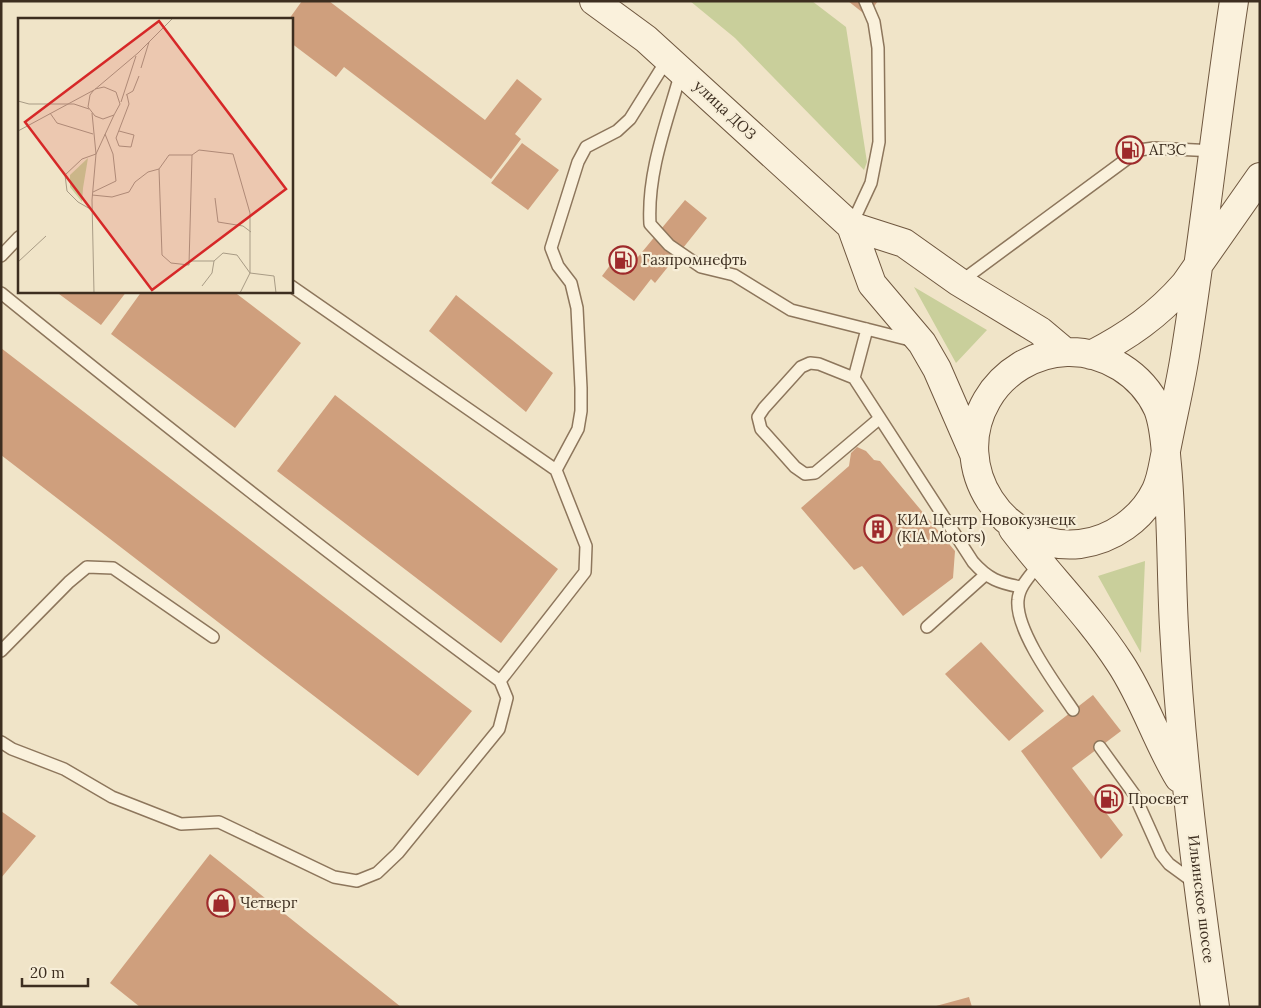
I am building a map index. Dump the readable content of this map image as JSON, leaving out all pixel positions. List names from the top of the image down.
{
  "streets": {
    "main road": ["улица ДОЗ", "Ильинское шоссе"]
  },
  "places": {
    "fuel station": ["АГЗС", "Газпромнефть", "Просвет"],
    "building": ["КИА Центр Новокузнецк (KIA Motors)"],
    "shop": ["Четверг"]
  },
  "scale_bar": "20 m"
}
